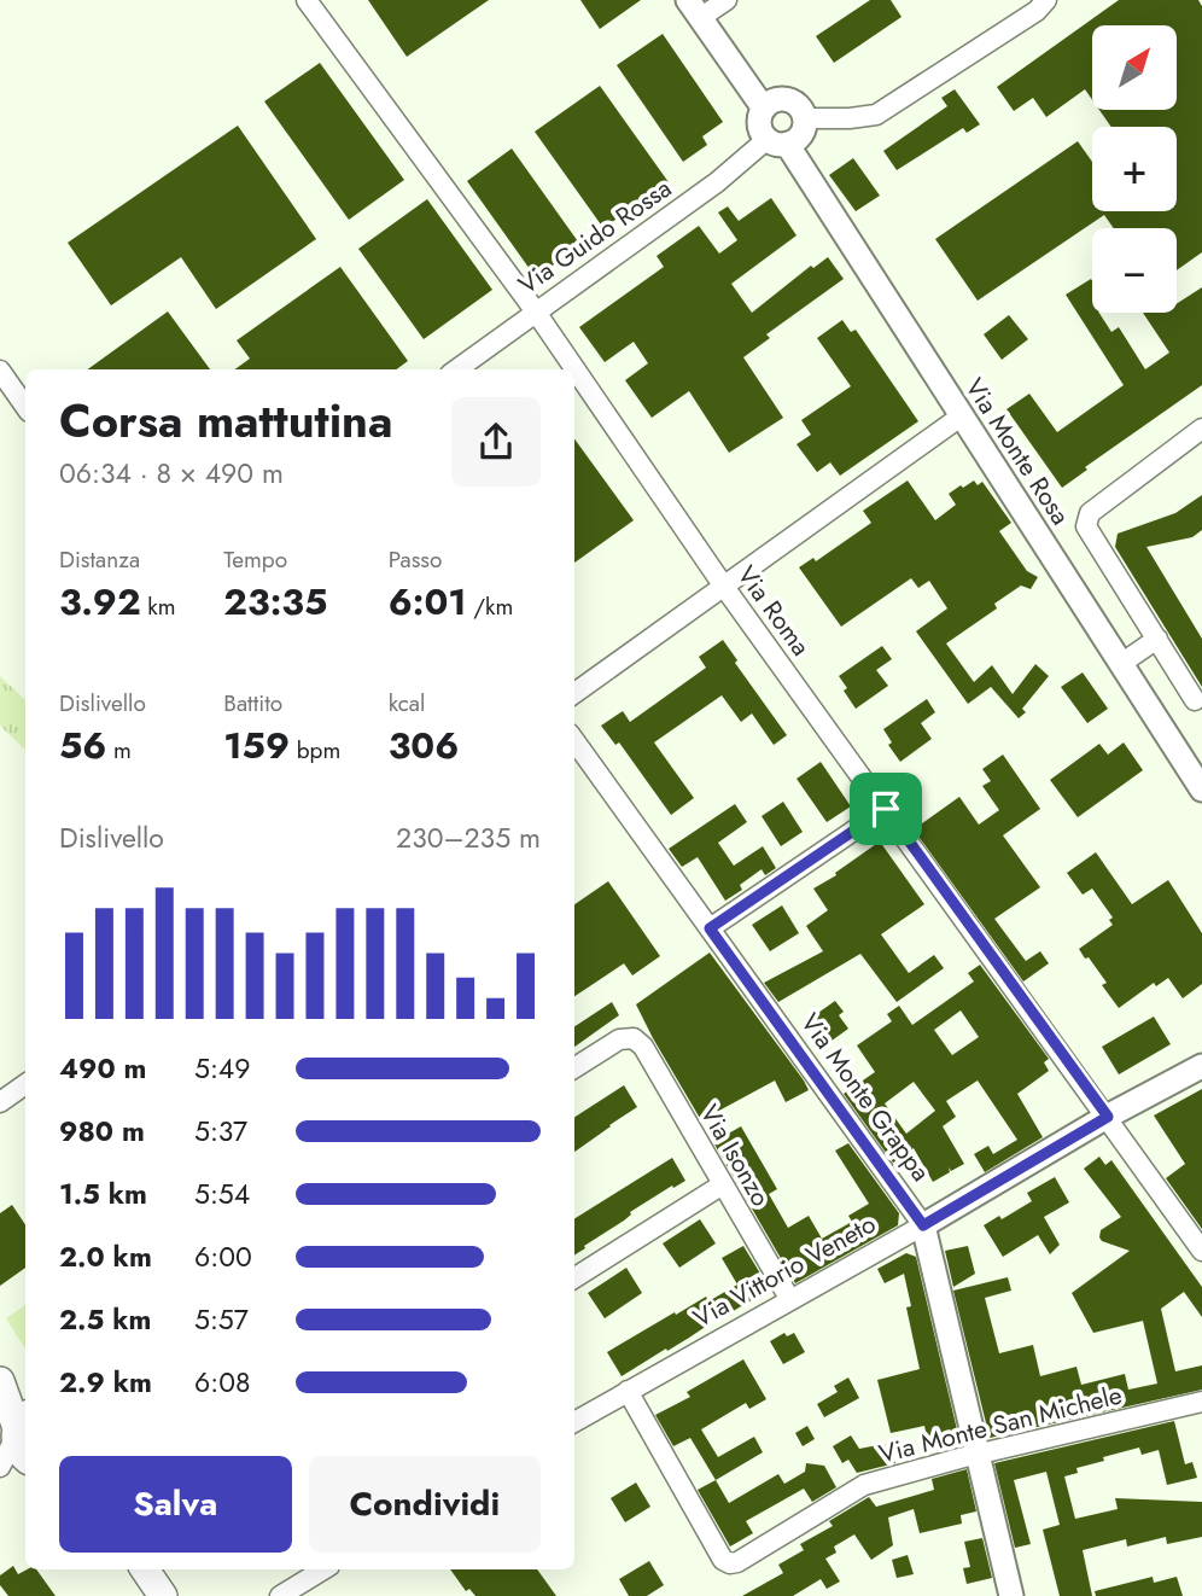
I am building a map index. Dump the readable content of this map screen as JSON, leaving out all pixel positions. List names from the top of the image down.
{
  "streets": {
    "street": [
      "Via Guido Rossa",
      "Via Monte Rosa",
      "Via Roma",
      "Via Monte Grappa",
      "Via Isonzo",
      "Via Vittorio Veneto",
      "Via Monte San Michele"
    ]
  },
  "crossings": [
    ["Via Guido Rossa", "Via Monte Rosa"],
    ["Via Guido Rossa", "Via Roma"],
    ["Via Roma", "Via Vittorio Veneto"],
    ["Via Monte Grappa", "Via Vittorio Veneto"],
    ["Via Monte Grappa", "Via Monte San Michele"],
    ["Via Isonzo", "Via Vittorio Veneto"],
    ["Via Vittorio Veneto", "Via Monte San Michele"]
  ],
  "north": "top right",
  "page": {
    "map_buttons": ["+", "−"],
    "heading": ["Corsa mattutina", "06:34 · 8 × 490 m"],
    "stats": [
      ["Distanza", "3.92 km"],
      ["Tempo", "23:35"],
      ["Passo", "6:01 /km"],
      ["Dislivello", "56 m"],
      ["Battito", "159 bpm"],
      ["kcal", "306"]
    ],
    "chart": ["Dislivello", "230–235 m"],
    "list": [
      {
        "name": "490 m",
        "note": "5:49"
      },
      {
        "name": "980 m",
        "note": "5:37"
      },
      {
        "name": "1.5 km",
        "note": "5:54"
      },
      {
        "name": "2.0 km",
        "note": "6:00"
      },
      {
        "name": "2.5 km",
        "note": "5:57"
      },
      {
        "name": "2.9 km",
        "note": "6:08"
      }
    ],
    "buttons": ["Salva", "Condividi"]
  }
}
